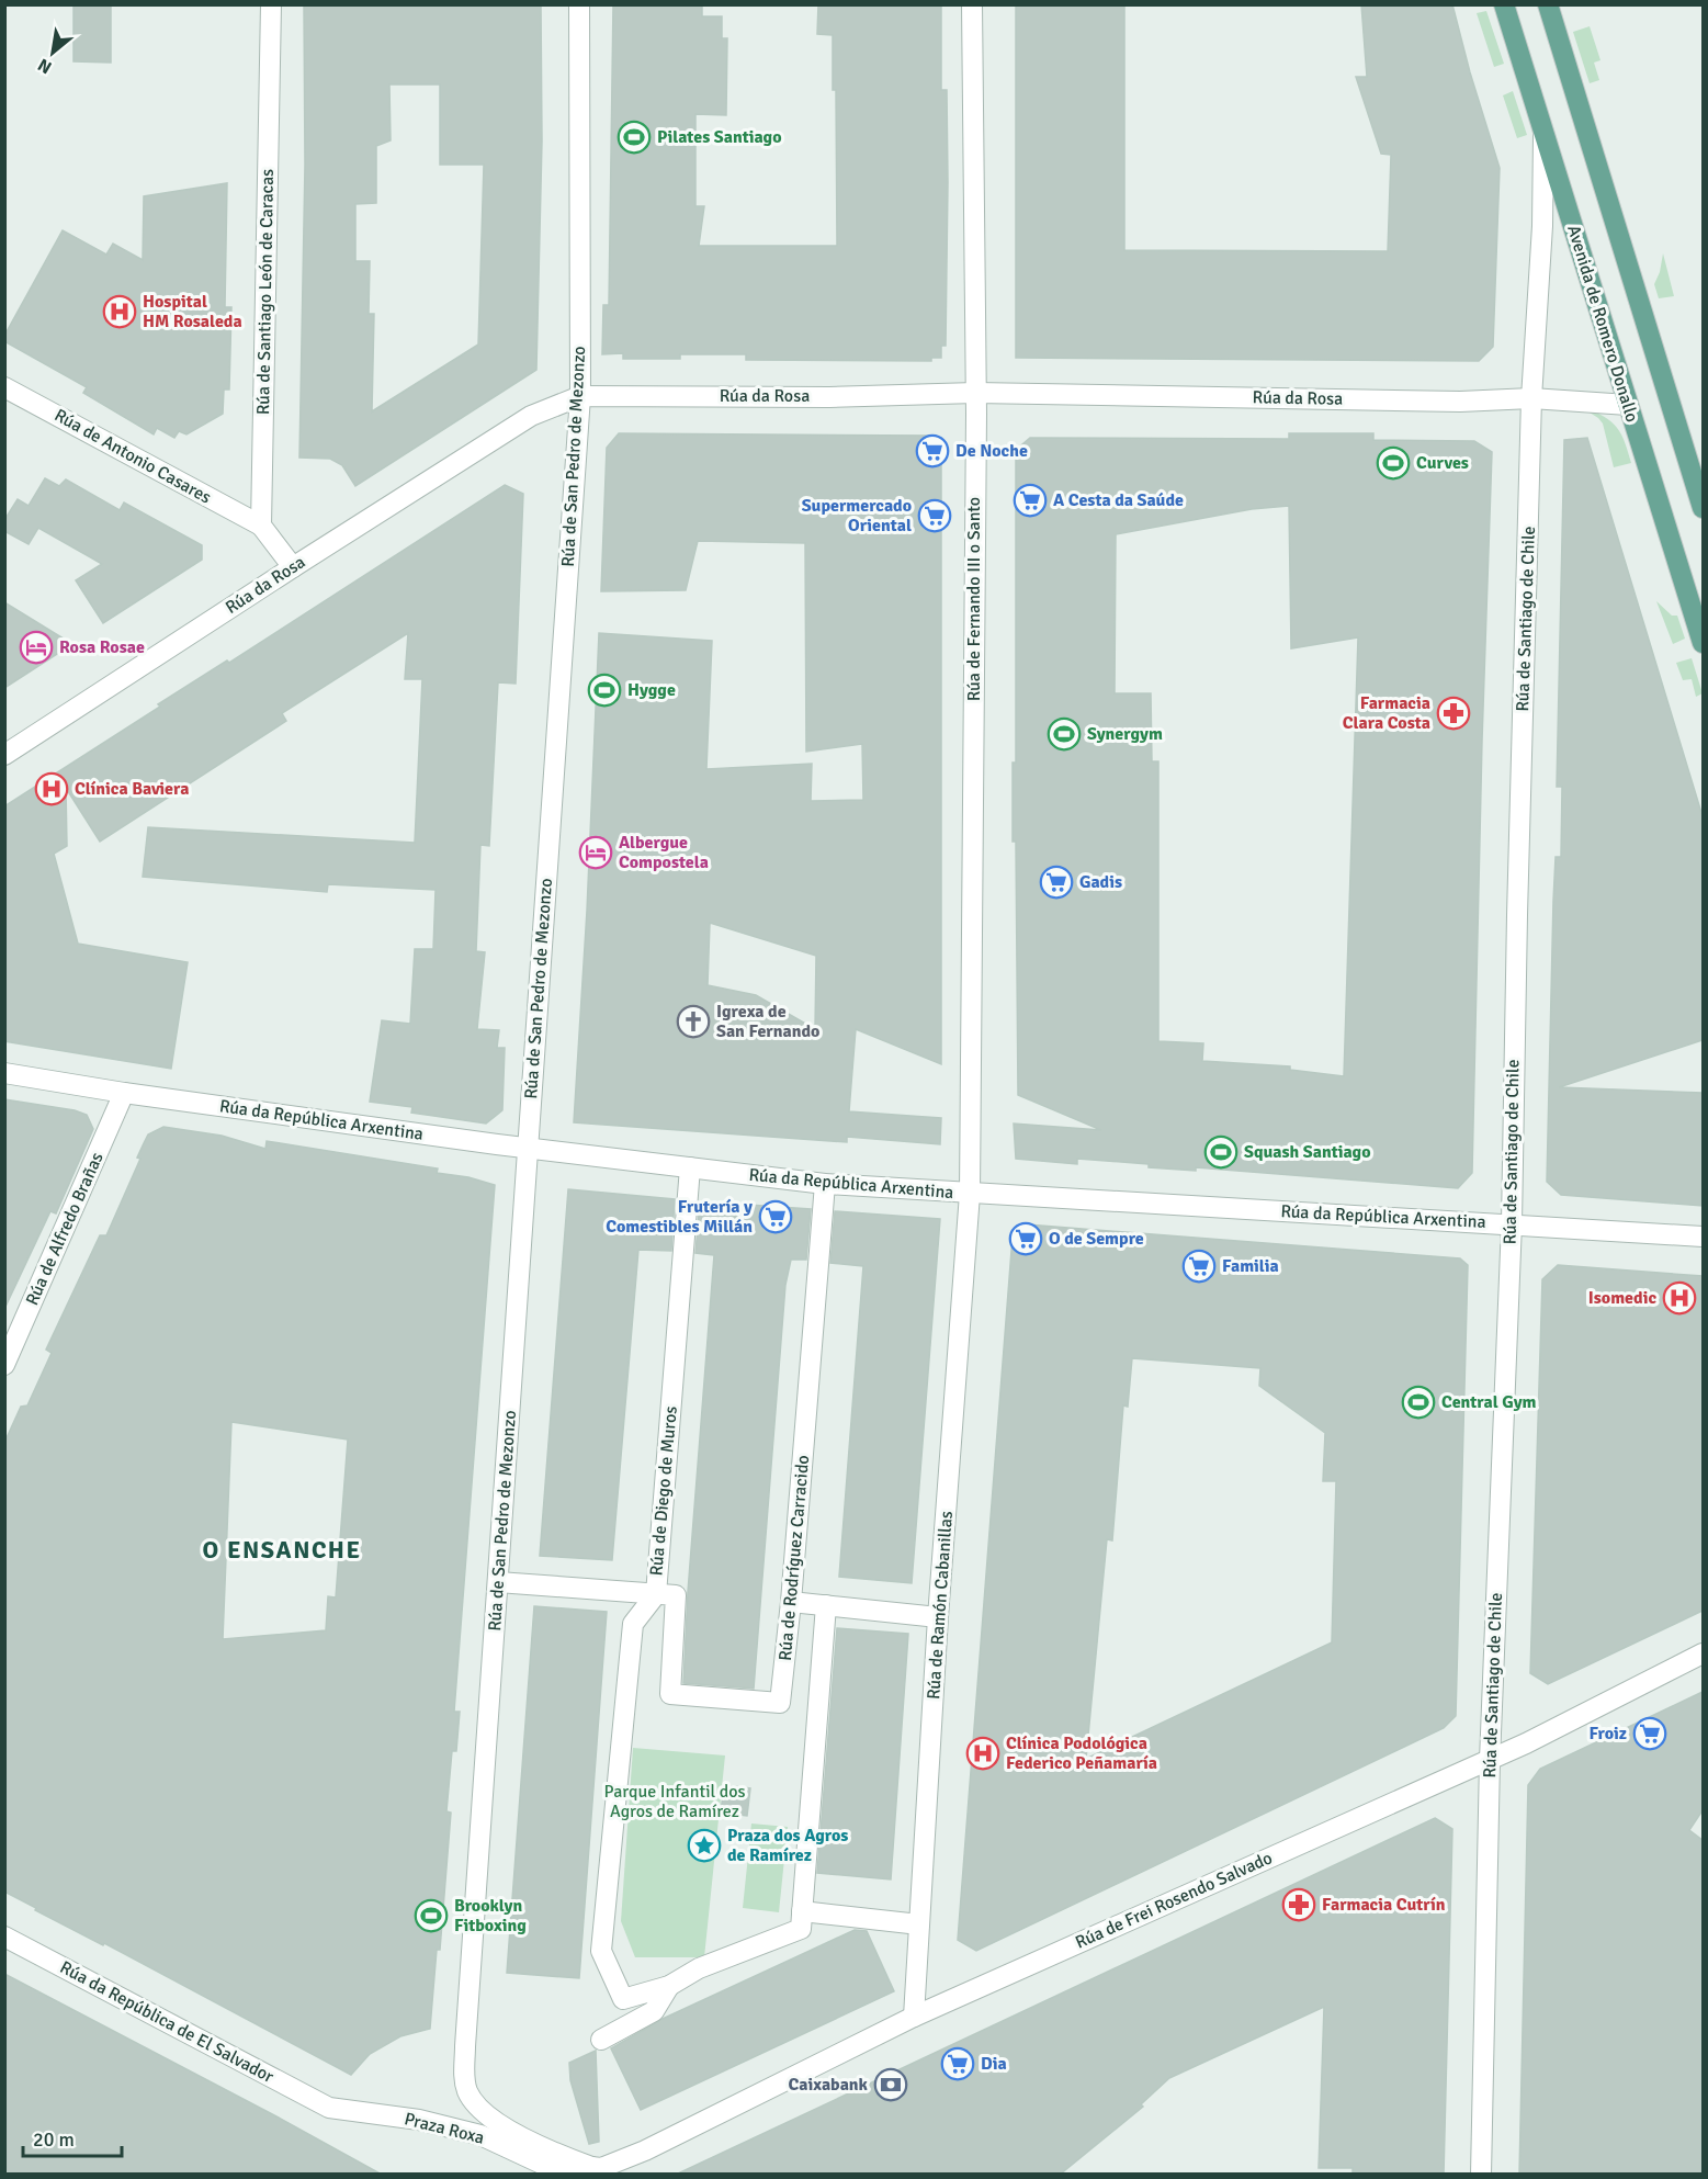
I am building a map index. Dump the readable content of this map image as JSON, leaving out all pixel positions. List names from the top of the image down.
{
  "streets": {
    "main road": ["Avenida de Romero Donallo"],
    "street": [
      "Rúa de Santiago León de Caracas",
      "Rúa da Rosa",
      "Rúa de Antonio Casares",
      "Rúa de San Pedro de Mezonzo",
      "Rúa de Fernando III o Santo",
      "Rúa de Santiago de Chile",
      "Rúa da República Arxentina",
      "Rúa de Alfredo Brañas",
      "Rúa de Diego de Muros",
      "Rúa de Rodríguez Carracido",
      "Rúa de Ramón Cabanillas",
      "Rúa de Frei Rosendo Salvado",
      "Rúa da República de El Salvador",
      "Praza Roxa"
    ]
  },
  "crossings": [
    ["Rúa de Santiago León de Caracas", "Rúa de Antonio Casares"],
    ["Avenida de Romero Donallo", "Rúa da Rosa"],
    ["Avenida de Romero Donallo", "Rúa de Santiago de Chile"],
    ["Rúa da Rosa", "Rúa de San Pedro de Mezonzo"],
    ["Rúa da Rosa", "Rúa de Fernando III o Santo"],
    ["Rúa da Rosa", "Rúa de Santiago de Chile"],
    ["Rúa de San Pedro de Mezonzo", "Rúa da República Arxentina"],
    ["Rúa de San Pedro de Mezonzo", "Praza Roxa"],
    ["Rúa de Fernando III o Santo", "Rúa da República Arxentina"],
    ["Rúa de Fernando III o Santo", "Rúa de Ramón Cabanillas"],
    ["Rúa de Santiago de Chile", "Rúa da República Arxentina"],
    ["Rúa de Santiago de Chile", "Rúa de Frei Rosendo Salvado"],
    ["Rúa da República Arxentina", "Rúa de Alfredo Brañas"],
    ["Rúa da República Arxentina", "Rúa de Diego de Muros"],
    ["Rúa da República Arxentina", "Rúa de Rodríguez Carracido"],
    ["Rúa da República Arxentina", "Rúa de Ramón Cabanillas"],
    ["Rúa de Diego de Muros", "Rúa de Rodríguez Carracido"],
    ["Rúa de Ramón Cabanillas", "Rúa de Frei Rosendo Salvado"],
    ["Rúa de Frei Rosendo Salvado", "Praza Roxa"],
    ["Rúa da República de El Salvador", "Praza Roxa"]
  ],
  "districts": ["O ENSANCHE"],
  "parks": ["Parque Infantil dos Agros de Ramírez"],
  "places": {
    "sports": [
      "Pilates Santiago",
      "Curves",
      "Hygge",
      "Synergym",
      "Squash Santiago",
      "Central Gym",
      "Brooklyn Fitboxing"
    ],
    "hospital": [
      "Hospital HM Rosaleda",
      "Clínica Baviera",
      "Isomedic",
      "Clínica Podológica Federico Peñamaría"
    ],
    "supermarket": [
      "De Noche",
      "A Cesta da Saúde",
      "Supermercado Oriental",
      "Gadis",
      "Frutería y Comestibles Millán",
      "O de Sempre",
      "Familia",
      "Froiz",
      "Dia"
    ],
    "hotel": ["Rosa Rosae", "Albergue Compostela"],
    "pharmacy": ["Farmacia Clara Costa", "Farmacia Cutrín"],
    "church": ["Igrexa de San Fernando"],
    "place": ["Praza dos Agros de Ramírez"],
    "bank": ["Caixabank"]
  },
  "scale_bar": "20 m",
  "north": "bottom left"
}
